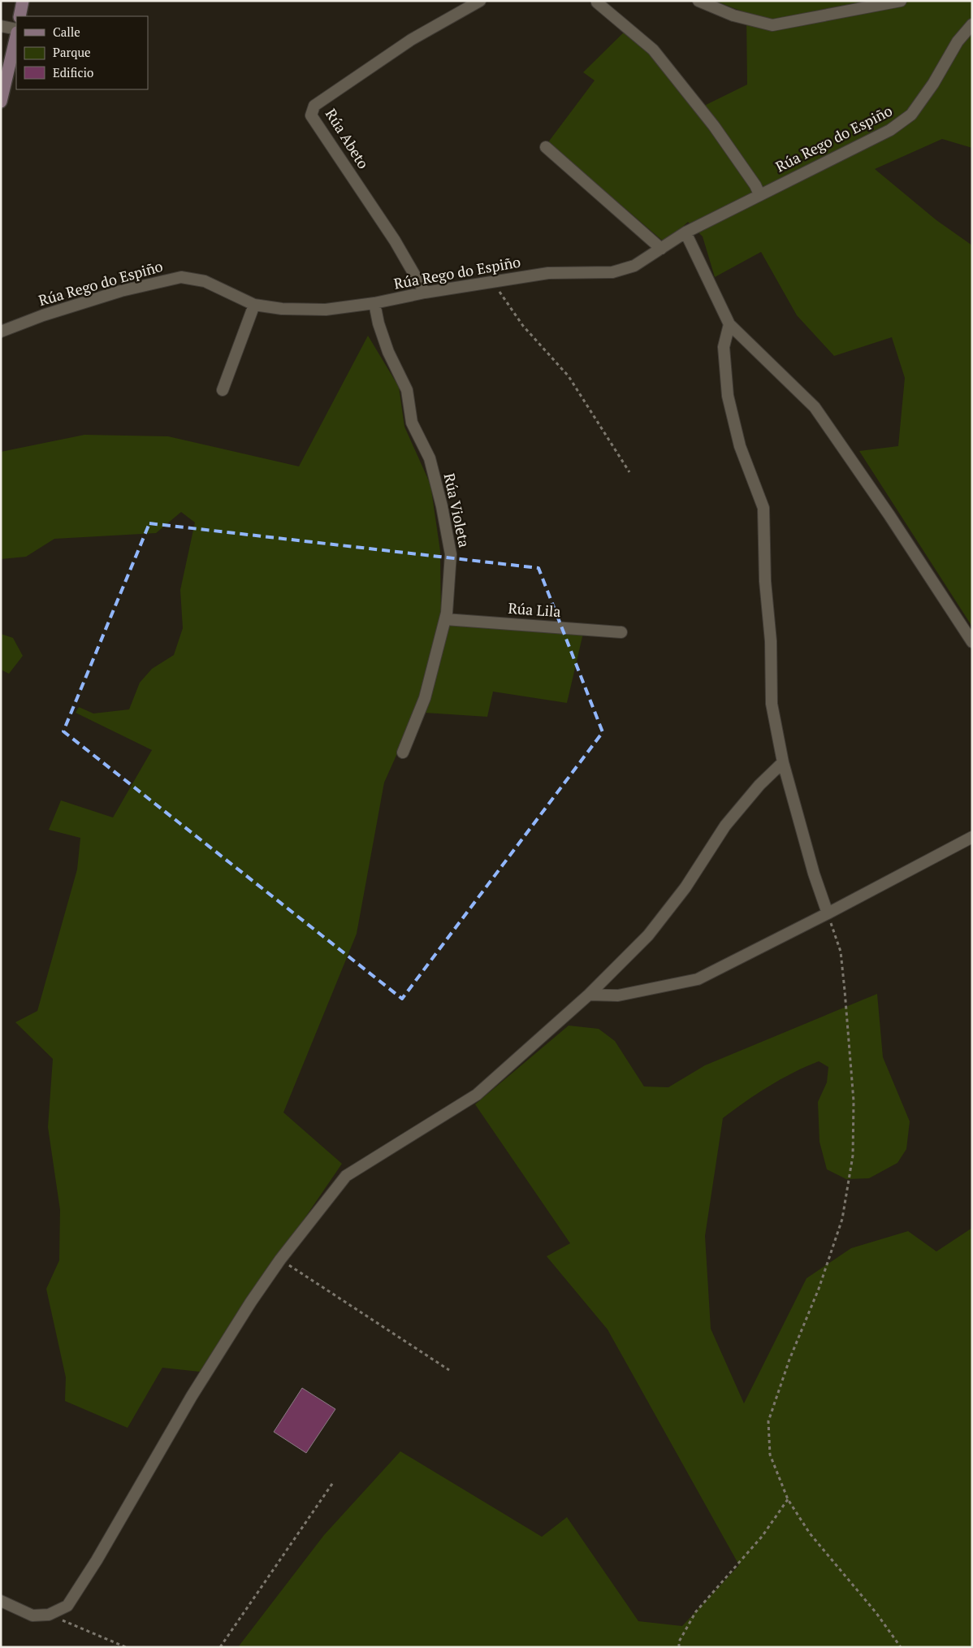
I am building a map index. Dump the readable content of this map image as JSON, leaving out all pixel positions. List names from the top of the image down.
{
  "streets": {
    "street": [
      "Rúa Abeto",
      "Rúa Rego do Espiño",
      "Rúa Violeta",
      "Rúa Lila"
    ]
  },
  "crossings": [
    ["Rúa Abeto", "Rúa Rego do Espiño"],
    ["Rúa Rego do Espiño", "Rúa Violeta"],
    ["Rúa Violeta", "Rúa Lila"]
  ],
  "legend": ["Calle", "Parque", "Edificio"]
}
